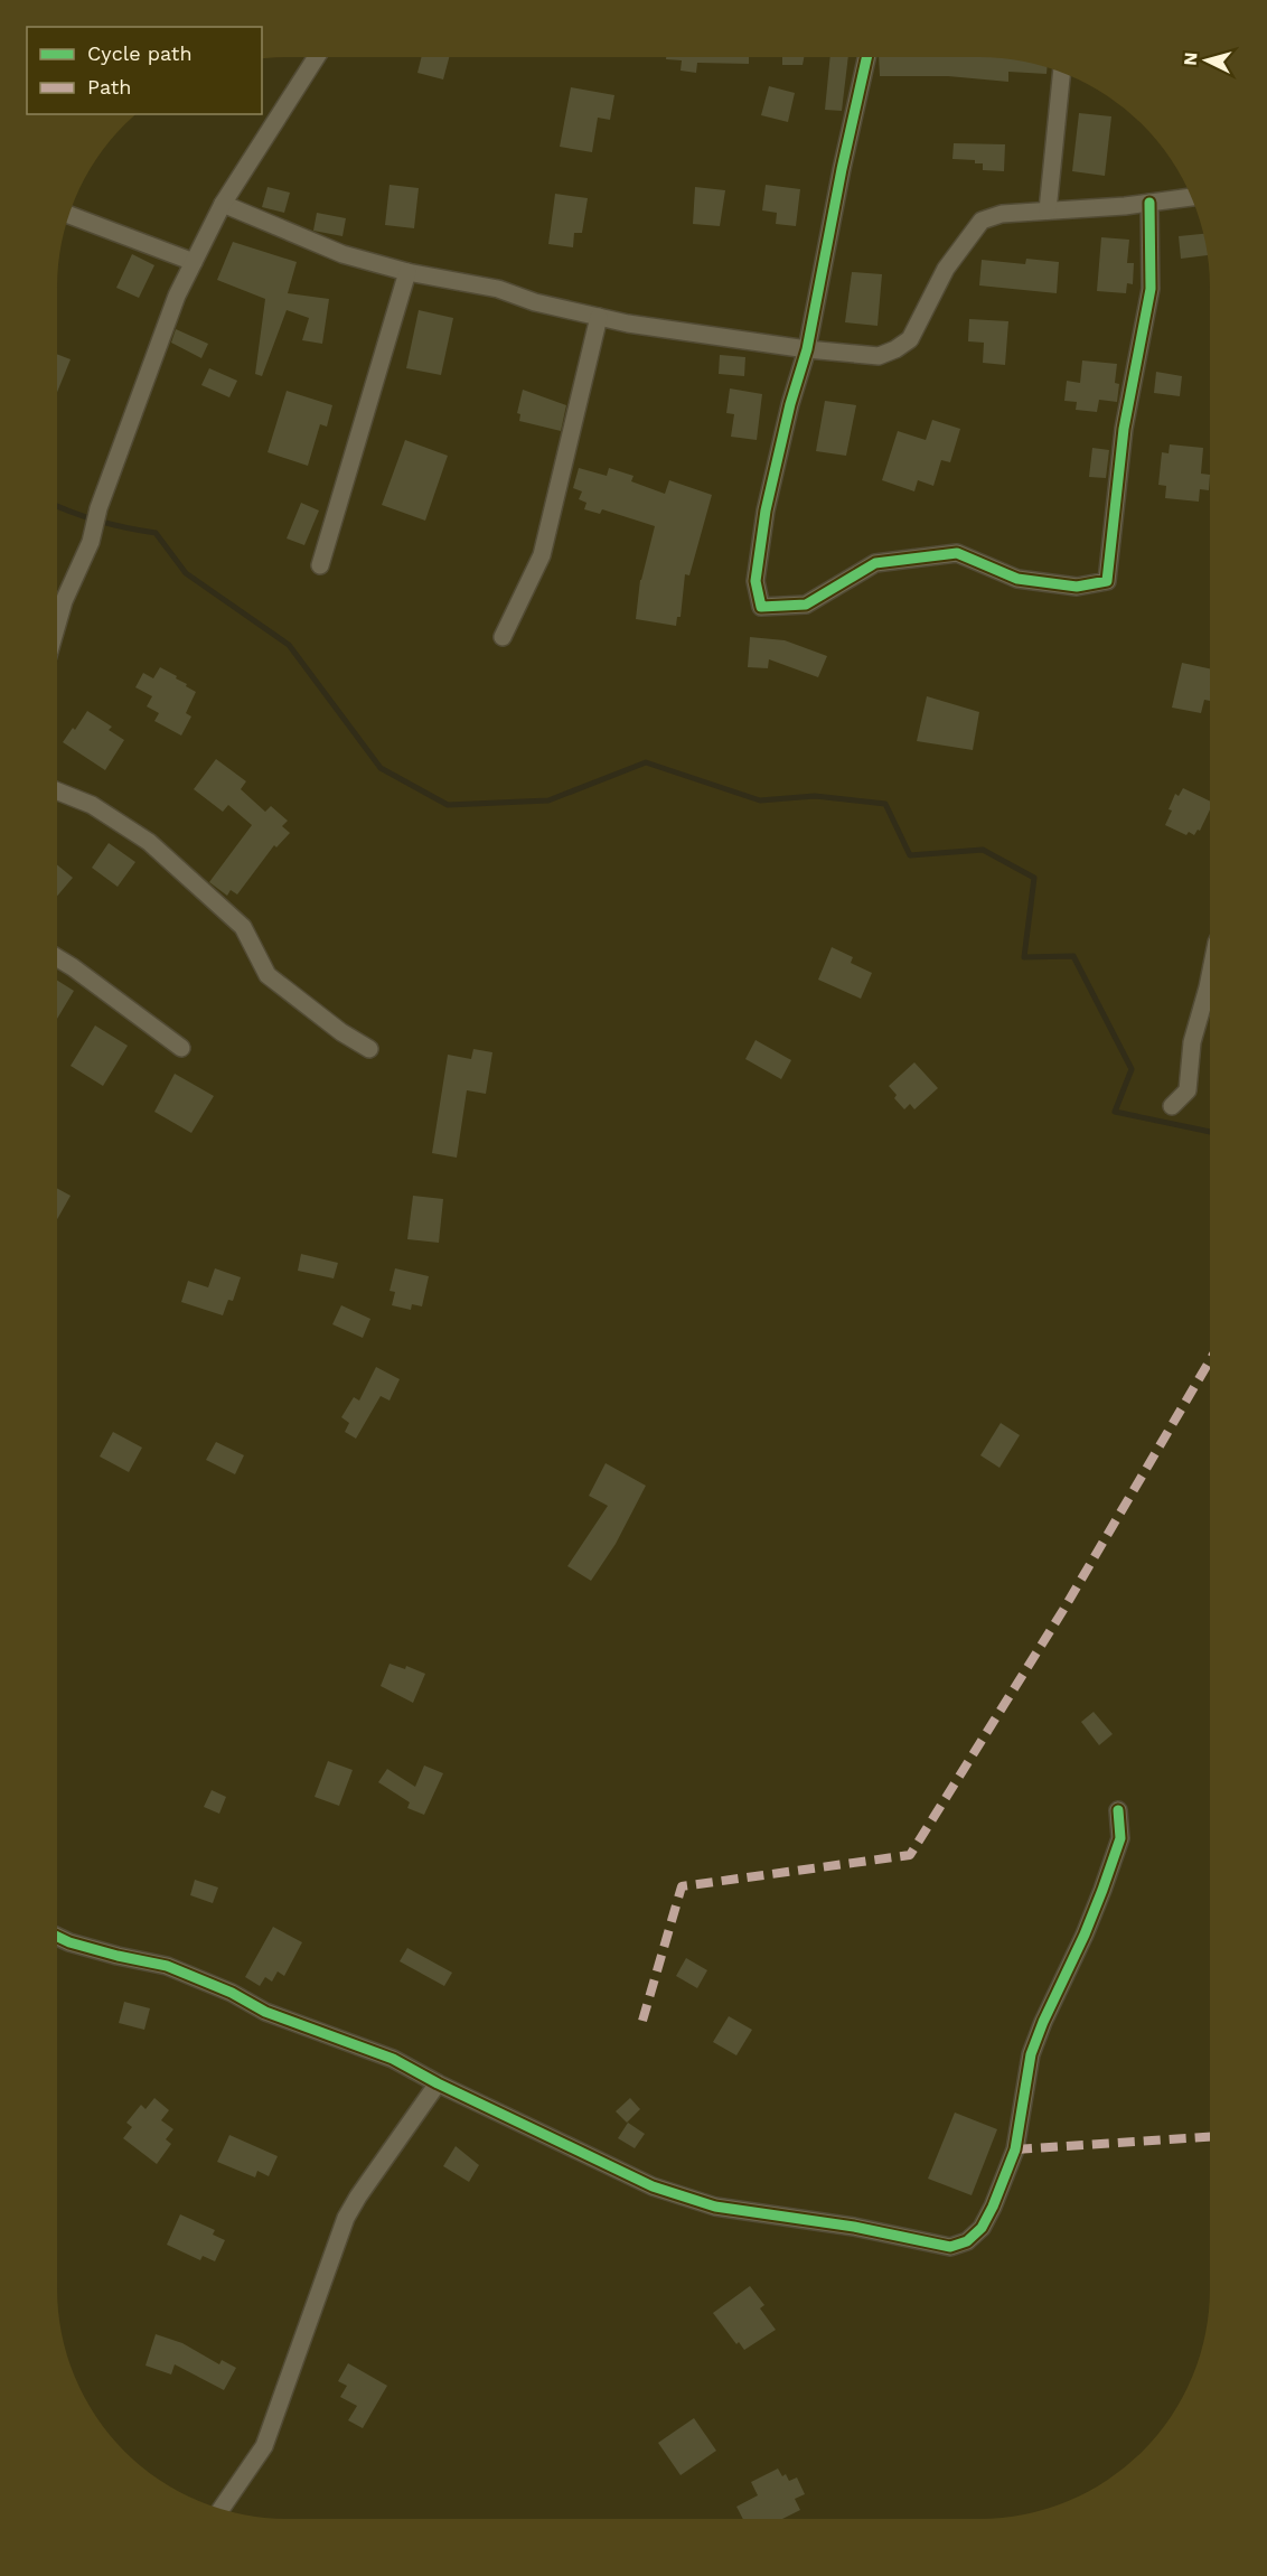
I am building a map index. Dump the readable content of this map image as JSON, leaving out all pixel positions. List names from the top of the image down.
{
  "legend": ["Cycle path", "Path"],
  "north": "left"
}
